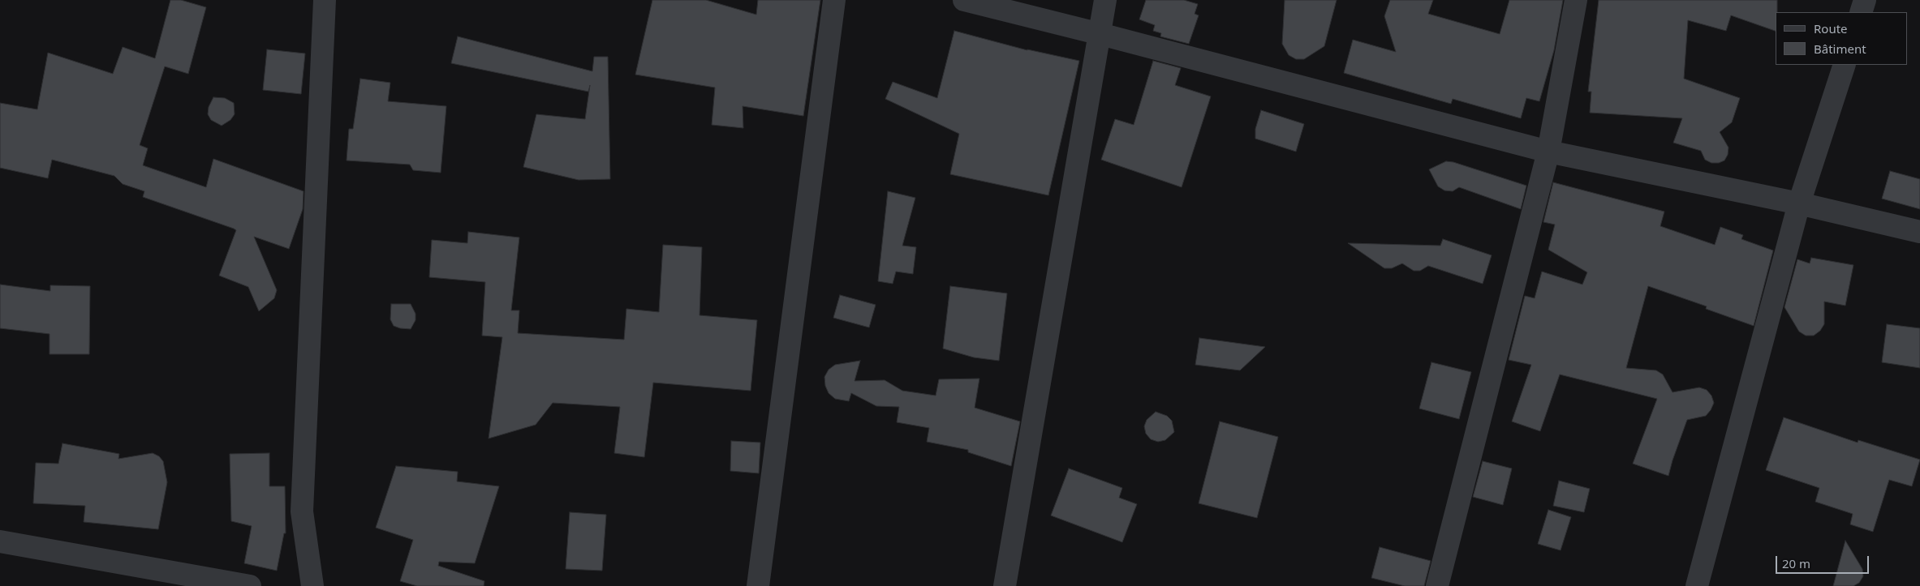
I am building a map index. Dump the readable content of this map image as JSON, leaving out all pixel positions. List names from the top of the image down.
{
  "legend": ["Route", "Bâtiment"],
  "scale_bar": "20 m"
}
